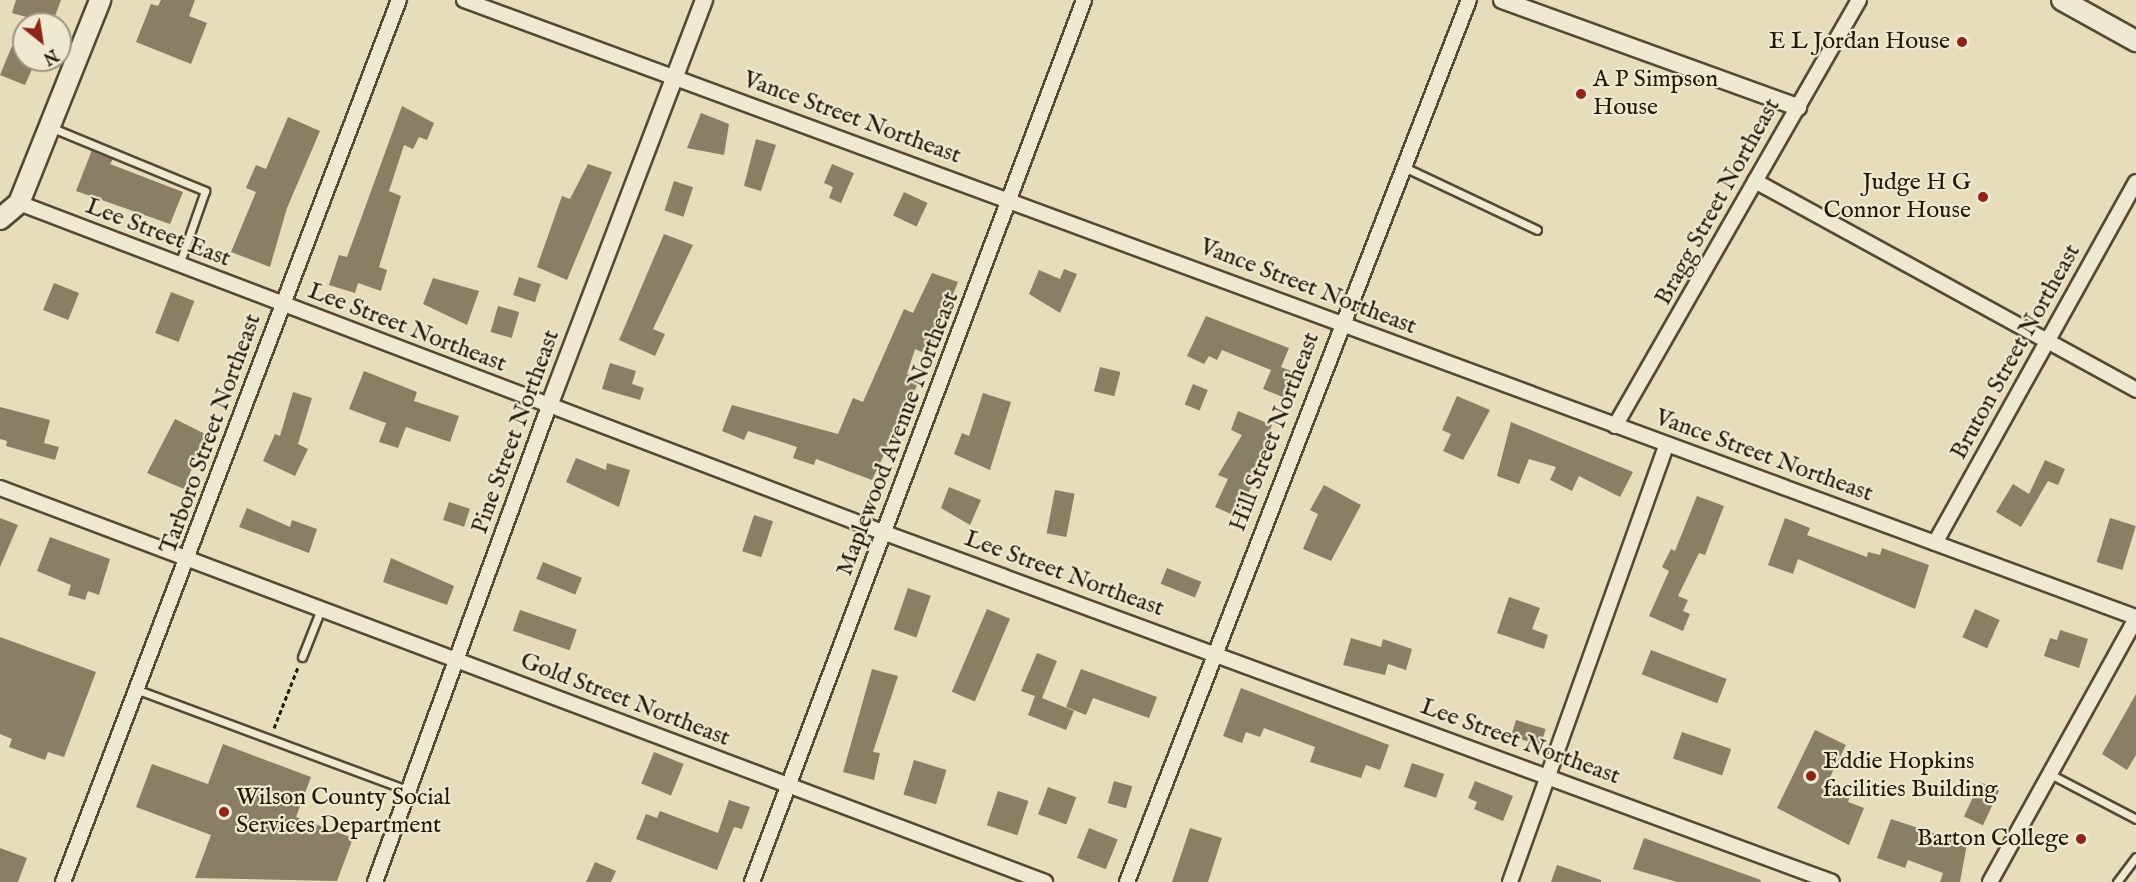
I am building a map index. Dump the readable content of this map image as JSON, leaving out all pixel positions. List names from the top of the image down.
{
  "streets": {
    "street": [
      "Vance Street Northeast",
      "Bragg Street Northeast",
      "Lee Street East",
      "Lee Street Northeast",
      "Bruton Street Northeast",
      "Pine Street Northeast",
      "Hill Street Northeast",
      "Tarboro Street Northeast",
      "Maplewood Avenue Northeast",
      "Gold Street Northeast"
    ]
  },
  "crossings": [
    ["Vance Street Northeast", "Bragg Street Northeast"],
    ["Vance Street Northeast", "Bruton Street Northeast"],
    ["Vance Street Northeast", "Pine Street Northeast"],
    ["Vance Street Northeast", "Hill Street Northeast"],
    ["Vance Street Northeast", "Maplewood Avenue Northeast"],
    ["Lee Street East", "Lee Street Northeast"],
    ["Lee Street East", "Tarboro Street Northeast"],
    ["Lee Street Northeast", "Pine Street Northeast"],
    ["Lee Street Northeast", "Hill Street Northeast"],
    ["Lee Street Northeast", "Tarboro Street Northeast"],
    ["Lee Street Northeast", "Maplewood Avenue Northeast"],
    ["Pine Street Northeast", "Gold Street Northeast"],
    ["Tarboro Street Northeast", "Gold Street Northeast"],
    ["Maplewood Avenue Northeast", "Gold Street Northeast"]
  ],
  "places": [
    "E L Jordan House",
    "A P Simpson House",
    "Judge H G Connor House",
    "Eddie Hopkins facilities Building",
    "Wilson County Social Services Department",
    "Barton College"
  ],
  "north": "bottom right"
}
